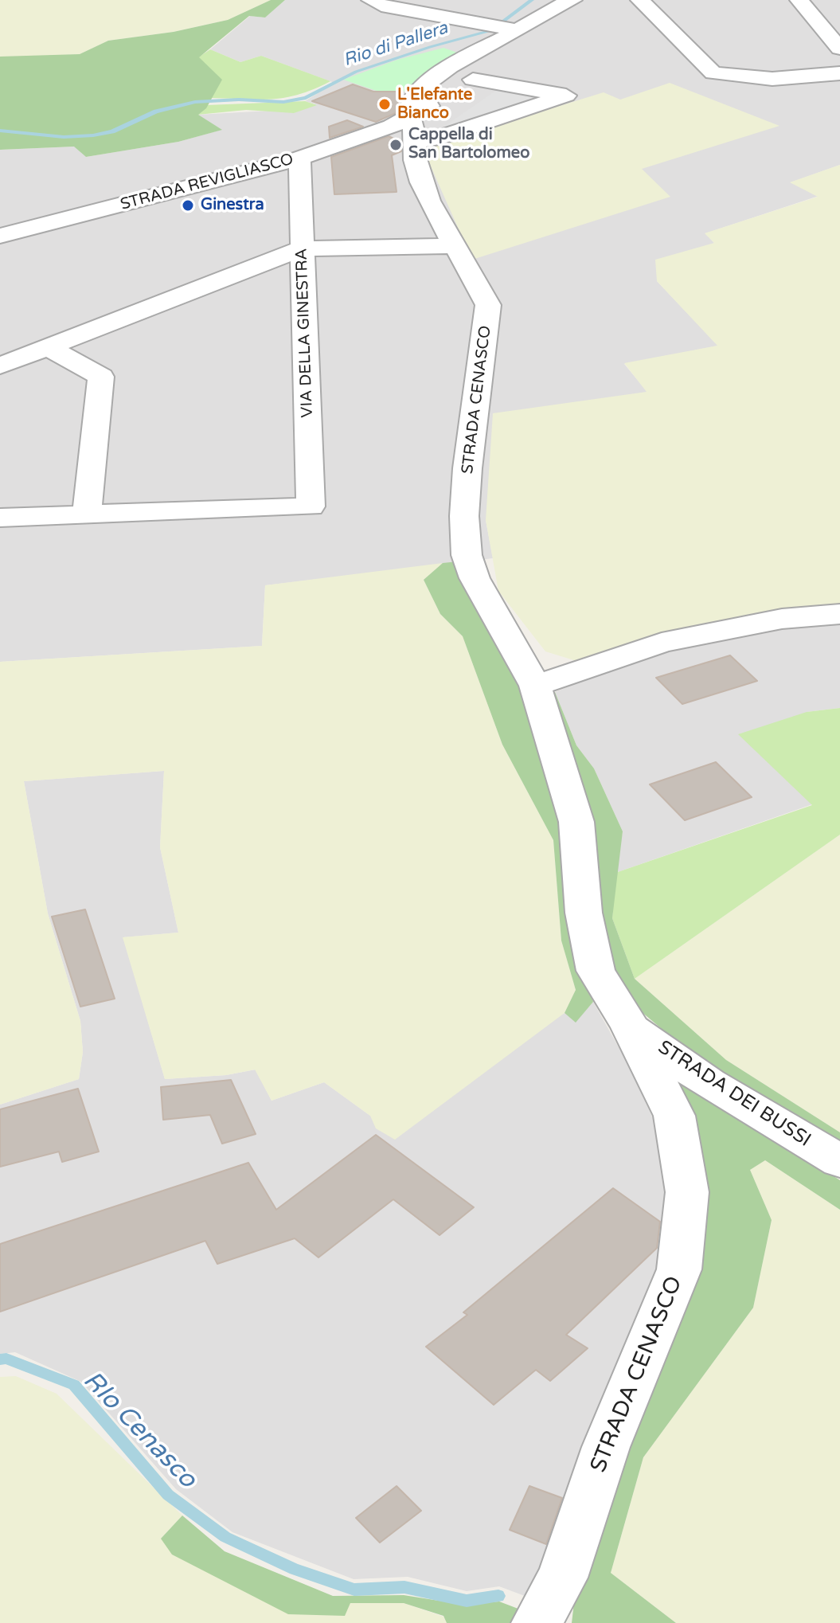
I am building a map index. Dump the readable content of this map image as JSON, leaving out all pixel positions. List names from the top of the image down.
{
  "streets": {
    "street": [
      "STRADA REVIGLIASCO",
      "VIA DELLA GINESTRA",
      "STRADA CENASCO",
      "STRADA DEI BUSSI"
    ]
  },
  "crossings": [
    ["STRADA REVIGLIASCO", "VIA DELLA GINESTRA"],
    ["STRADA REVIGLIASCO", "STRADA CENASCO"],
    ["STRADA CENASCO", "STRADA DEI BUSSI"]
  ],
  "water": ["Rio di Pallera", "RIo Cenasco"],
  "places": ["L'Elefante Bianco", "Cappella di San Bartolomeo", "Ginestra"]
}
